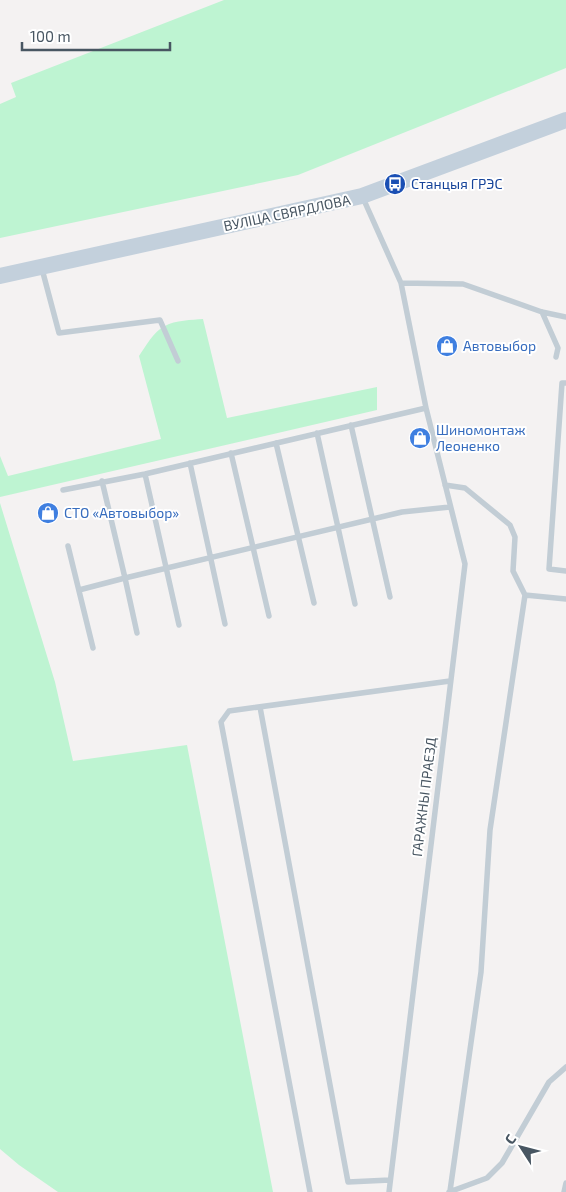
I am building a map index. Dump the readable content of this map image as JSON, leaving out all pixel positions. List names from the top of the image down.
{
  "streets": {
    "main road": ["ВУЛІЦА СВЯРДЛОВА"],
    "lane": ["ГАРАЖНЫ ПРАЕЗД"]
  },
  "crossings": [
    ["ВУЛІЦА СВЯРДЛОВА", "ГАРАЖНЫ ПРАЕЗД"]
  ],
  "places": {
    "bus stop": ["Станцыя ГРЭС"],
    "shop": ["Автовыбор", "Шиномонтаж Леоненко", "СТО «Автовыбор»"]
  },
  "scale_bar": "100 m",
  "north": "top left"
}
